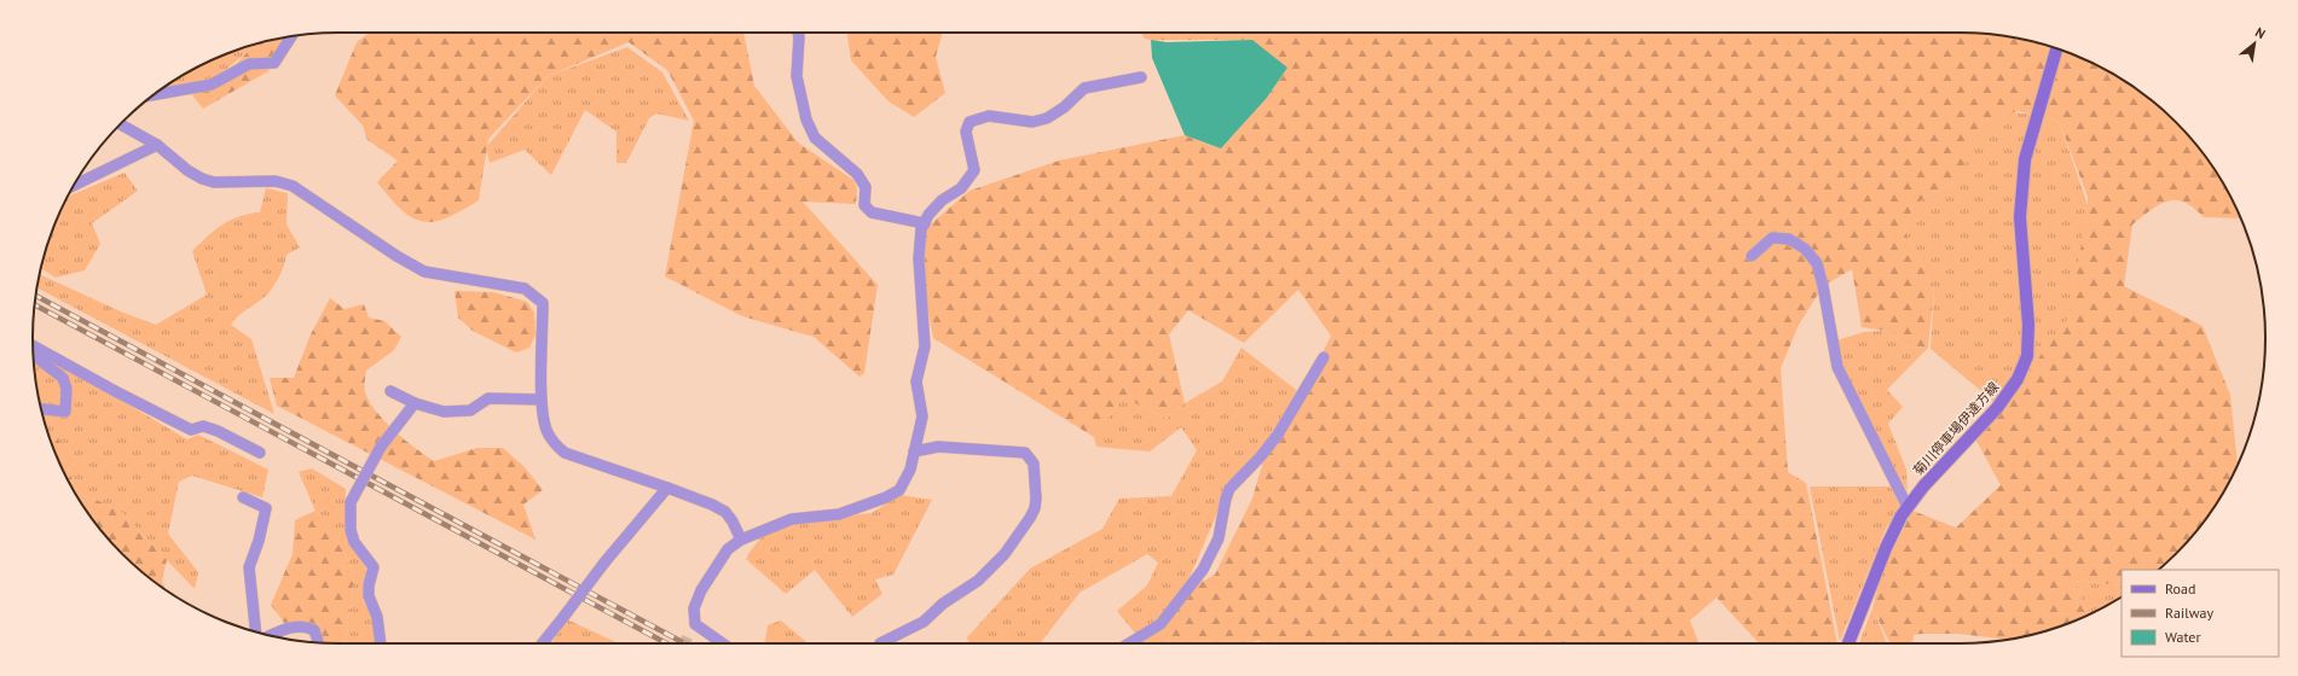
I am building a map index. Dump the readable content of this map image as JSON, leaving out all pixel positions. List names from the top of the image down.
{
  "streets": {
    "main road": ["菊川停車場伊達方線"]
  },
  "legend": ["Road", "Railway", "Water"],
  "north": "top right"
}
